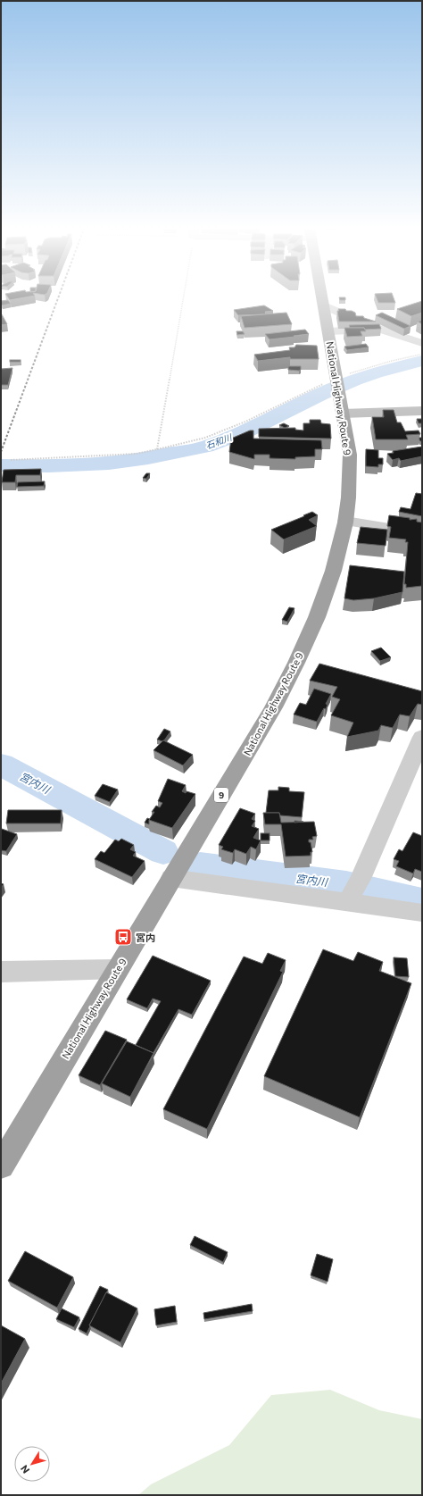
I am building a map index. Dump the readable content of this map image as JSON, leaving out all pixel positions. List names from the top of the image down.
{
  "streets": {
    "highway": ["National Highway Route 9", "9"]
  },
  "water": ["石和川", "宮内川"],
  "places": {
    "bus stop": ["宮内"]
  },
  "north": "bottom left"
}
